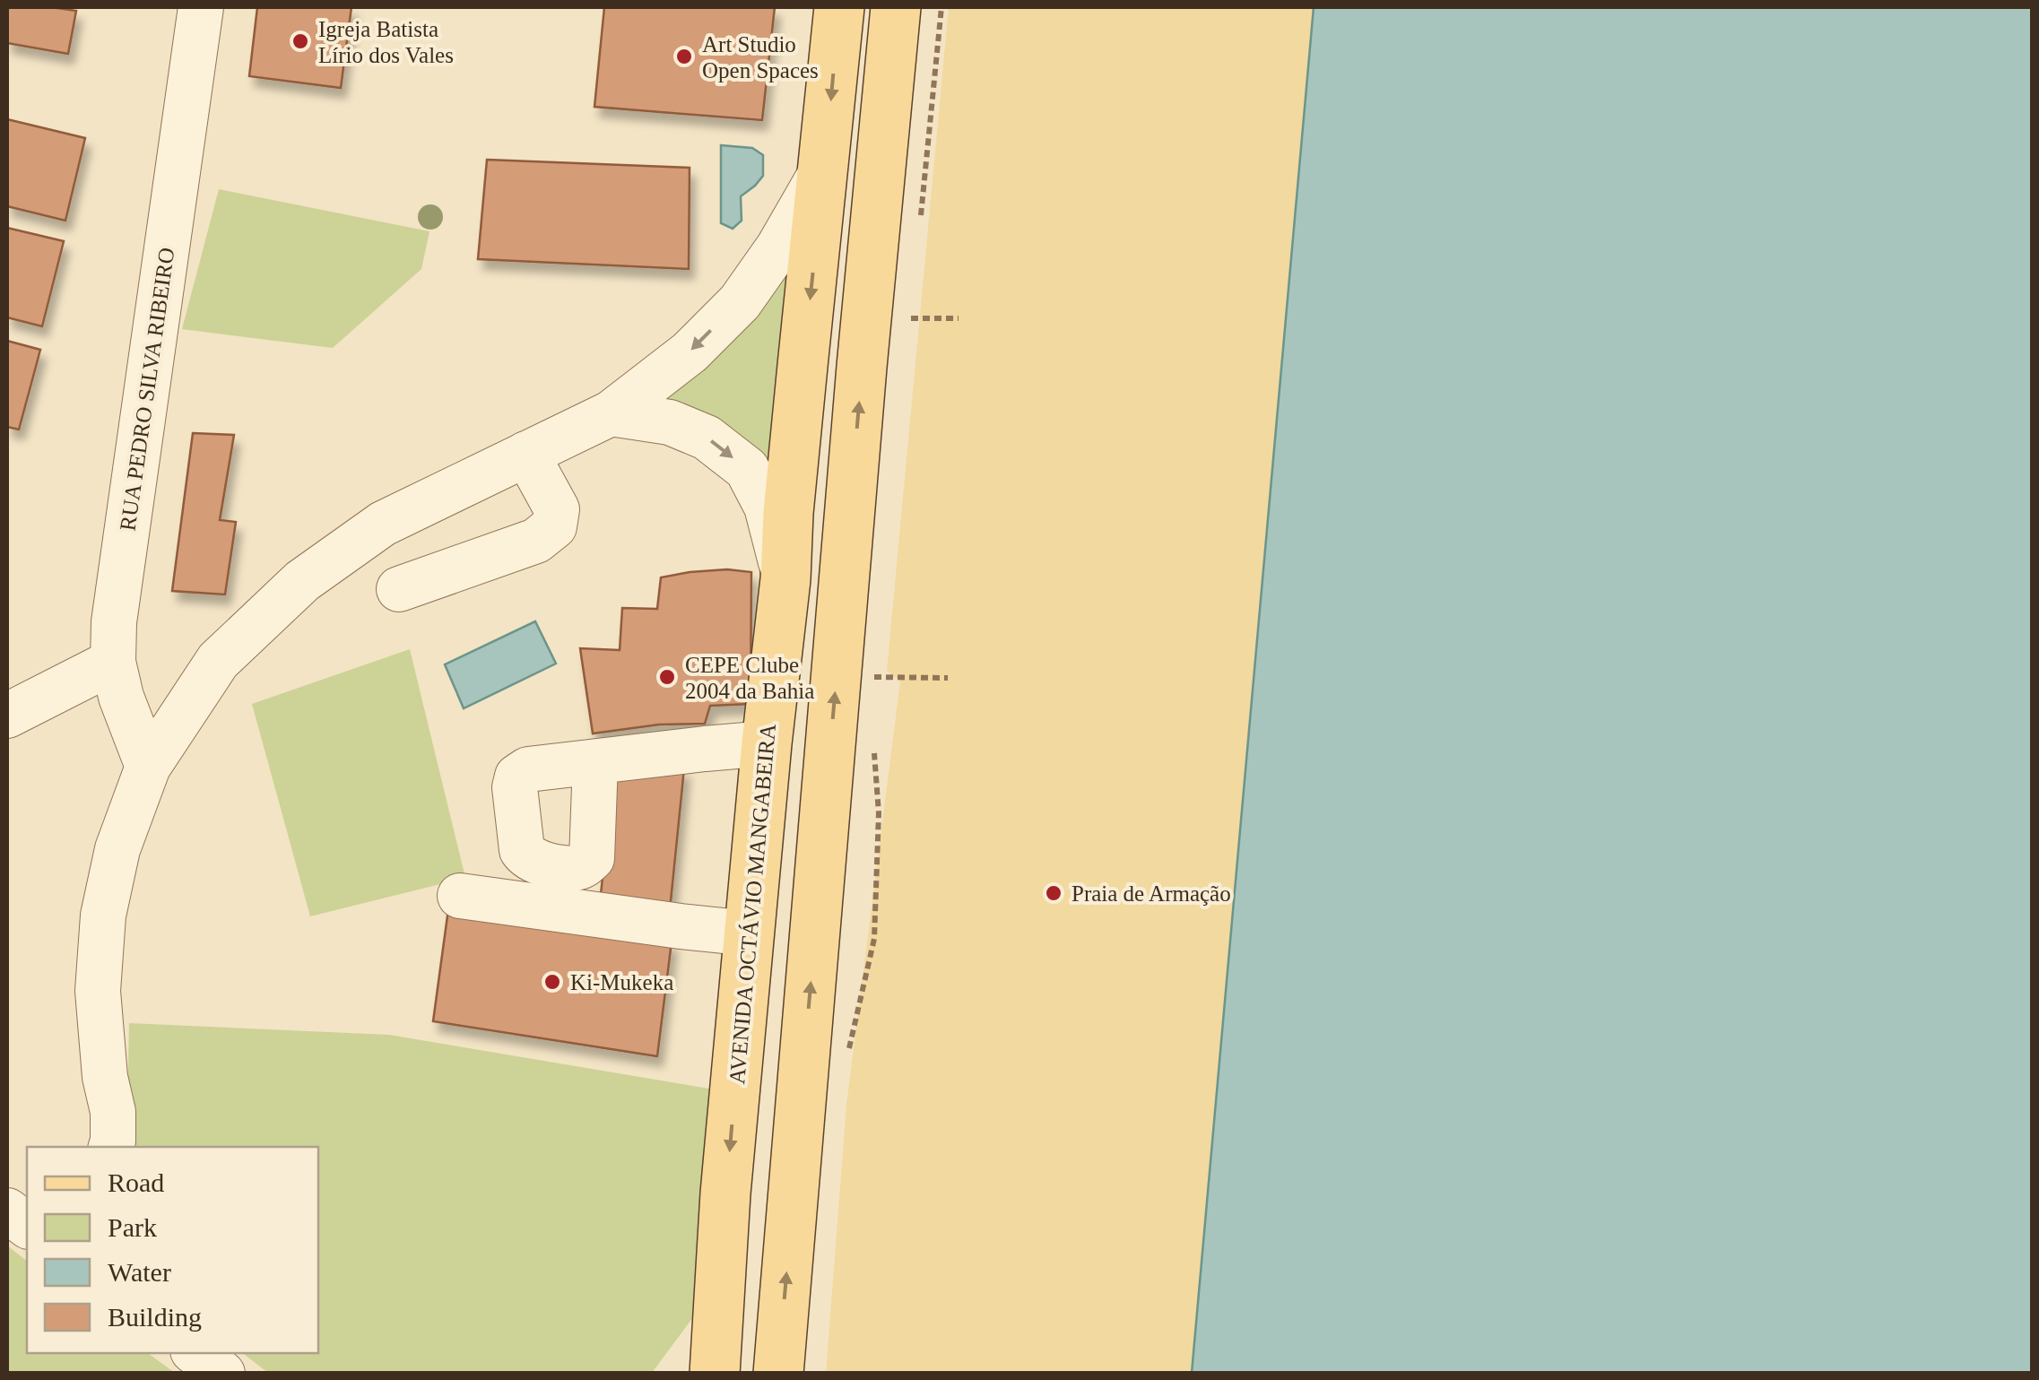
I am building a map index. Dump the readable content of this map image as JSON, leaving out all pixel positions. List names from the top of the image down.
{
  "streets": {
    "main road": ["AVENIDA OCTÁVIO MANGABEIRA"],
    "street": ["RUA PEDRO SILVA RIBEIRO"]
  },
  "places": [
    "Igreja Batista Lírio dos Vales",
    "Art Studio Open Spaces",
    "CEPE Clube 2004 da Bahia",
    "Praia de Armação",
    "Ki-Mukeka"
  ],
  "legend": [
    "Road",
    "Park",
    "Water",
    "Building"
  ]
}
